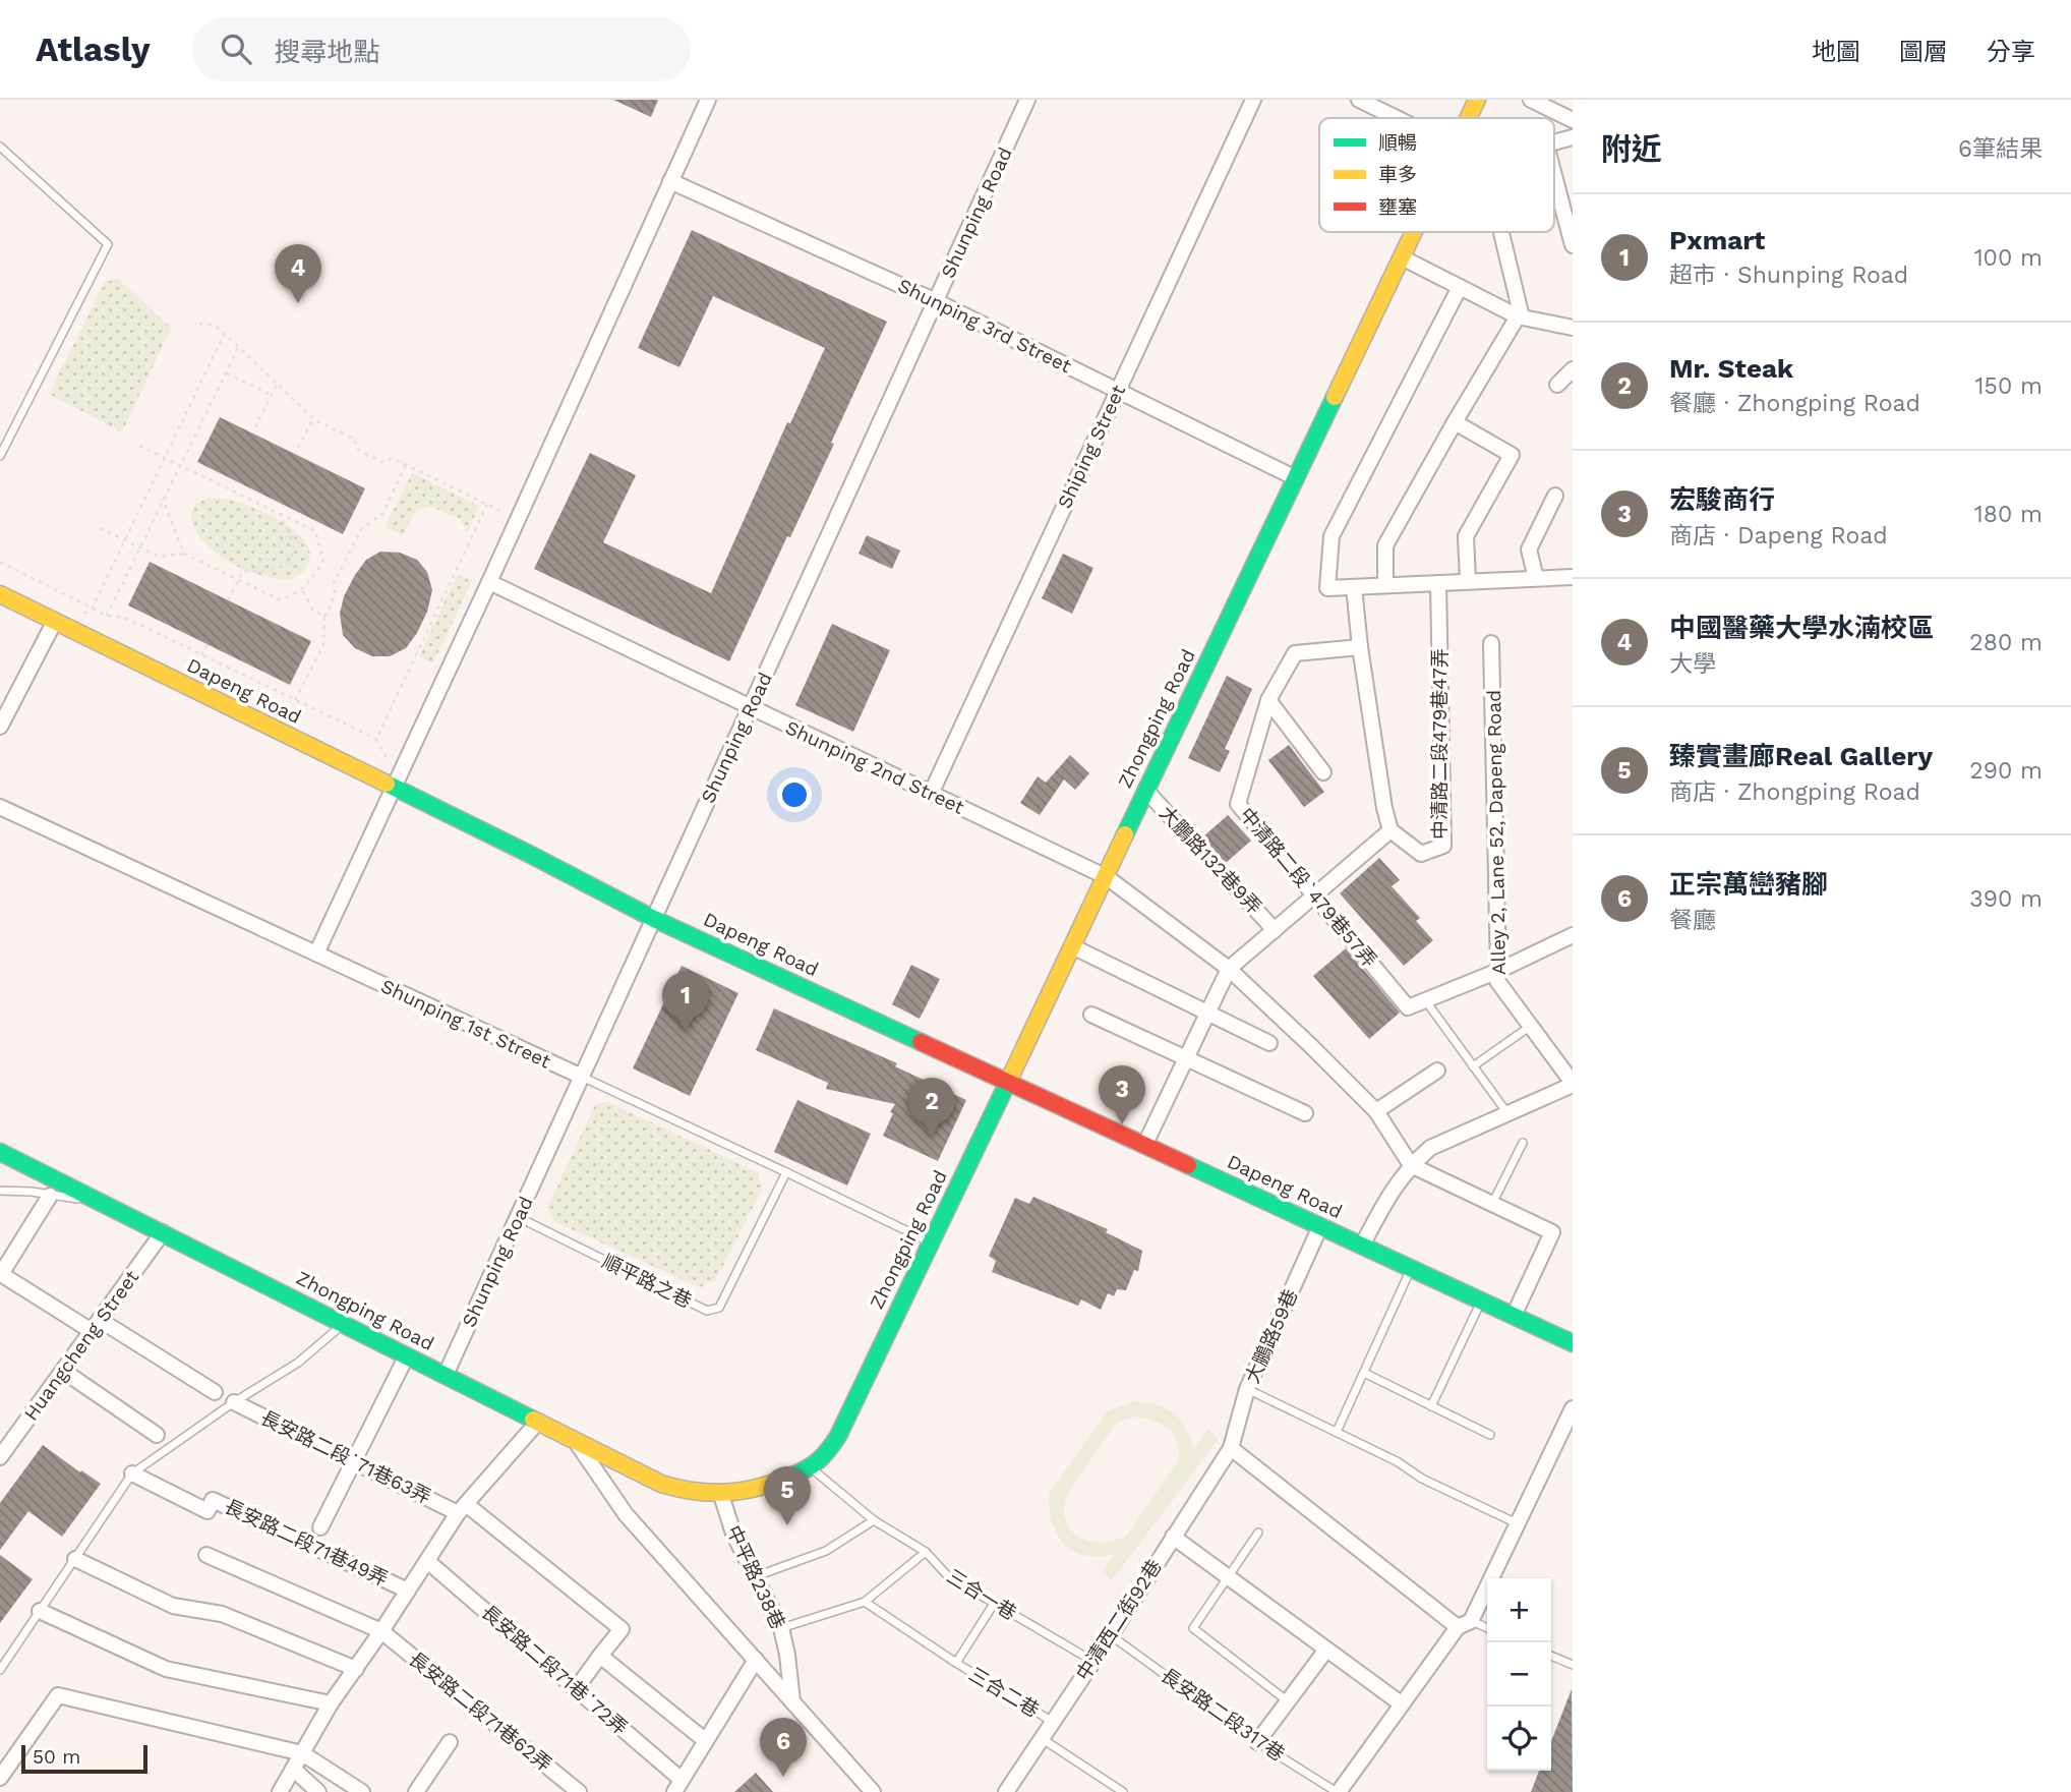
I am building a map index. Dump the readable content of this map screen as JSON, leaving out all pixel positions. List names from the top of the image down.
{
  "streets": {
    "street": [
      "Shunping Road",
      "Shunping 3rd Street",
      "Shiping Street",
      "Dapeng Road",
      "Zhongping Road",
      "中清路二段479巷47弄",
      "Shunping 2nd Street",
      "Alley 2, Lane 52, Dapeng Road",
      "大鵬路132巷9弄",
      "中清路二段ˋ479巷57弄",
      "Shunping 1st Street",
      "大鵬路59巷",
      "Huangcheng Street",
      "長安路二段˙71巷63弄",
      "長安路二段71巷49弄",
      "中平路238巷",
      "中清西二街92巷",
      "長安路二段71巷˙72弄",
      "長安路二段71巷62弄"
    ],
    "lane": [
      "順平路之巷",
      "三合一巷",
      "三合二巷",
      "長安路二段317巷"
    ]
  },
  "crossings": [
    ["Shunping Road", "Shunping 3rd Street"],
    ["Shunping Road", "Dapeng Road"],
    ["Shunping Road", "Zhongping Road"],
    ["Shunping Road", "Shunping 2nd Street"],
    ["Shunping Road", "Shunping 1st Street"],
    ["Shunping Road", "順平路之巷"],
    ["Shunping 3rd Street", "Shiping Street"],
    ["Shunping 3rd Street", "Zhongping Road"],
    ["Shiping Street", "Shunping 2nd Street"],
    ["Dapeng Road", "Zhongping Road"],
    ["Dapeng Road", "大鵬路59巷"],
    ["Zhongping Road", "Shunping 2nd Street"],
    ["Zhongping Road", "大鵬路132巷9弄"],
    ["Zhongping Road", "Shunping 1st Street"],
    ["Zhongping Road", "Huangcheng Street"],
    ["Zhongping Road", "中平路238巷"],
    ["Zhongping Road", "三合一巷"],
    ["Shunping 1st Street", "順平路之巷"],
    ["大鵬路59巷", "中清西二街92巷"],
    ["三合一巷", "中清西二街92巷"],
    ["三合一巷", "三合二巷"],
    ["中清西二街92巷", "三合二巷"],
    ["中清西二街92巷", "長安路二段317巷"]
  ],
  "legend": ["順暢", "車多", "壅塞"],
  "scale_bar": "50 m",
  "page": {
    "header": "Atlasly",
    "search": "搜尋地點",
    "nav": ["地圖", "圖層", "分享"],
    "heading": ["附近", "6筆結果"],
    "list": [
      {
        "mark": "1",
        "name": "Pxmart",
        "note": "超市 · Shunping Road",
        "value": "100 m"
      },
      {
        "mark": "2",
        "name": "Mr. Steak",
        "note": "餐廳 · Zhongping Road",
        "value": "150 m"
      },
      {
        "mark": "3",
        "name": "宏駿商行",
        "note": "商店 · Dapeng Road",
        "value": "180 m"
      },
      {
        "mark": "4",
        "name": "中國醫藥大學水湳校區",
        "note": "大學",
        "value": "280 m"
      },
      {
        "mark": "5",
        "name": "臻實畫廊Real Gallery",
        "note": "商店 · Zhongping Road",
        "value": "290 m"
      },
      {
        "mark": "6",
        "name": "正宗萬巒豬腳",
        "note": "餐廳",
        "value": "390 m"
      }
    ],
    "pins": [
      "4",
      "1",
      "3",
      "2",
      "5",
      "6"
    ],
    "map_buttons": ["+", "−"],
    "scale": "50 m"
  }
}
